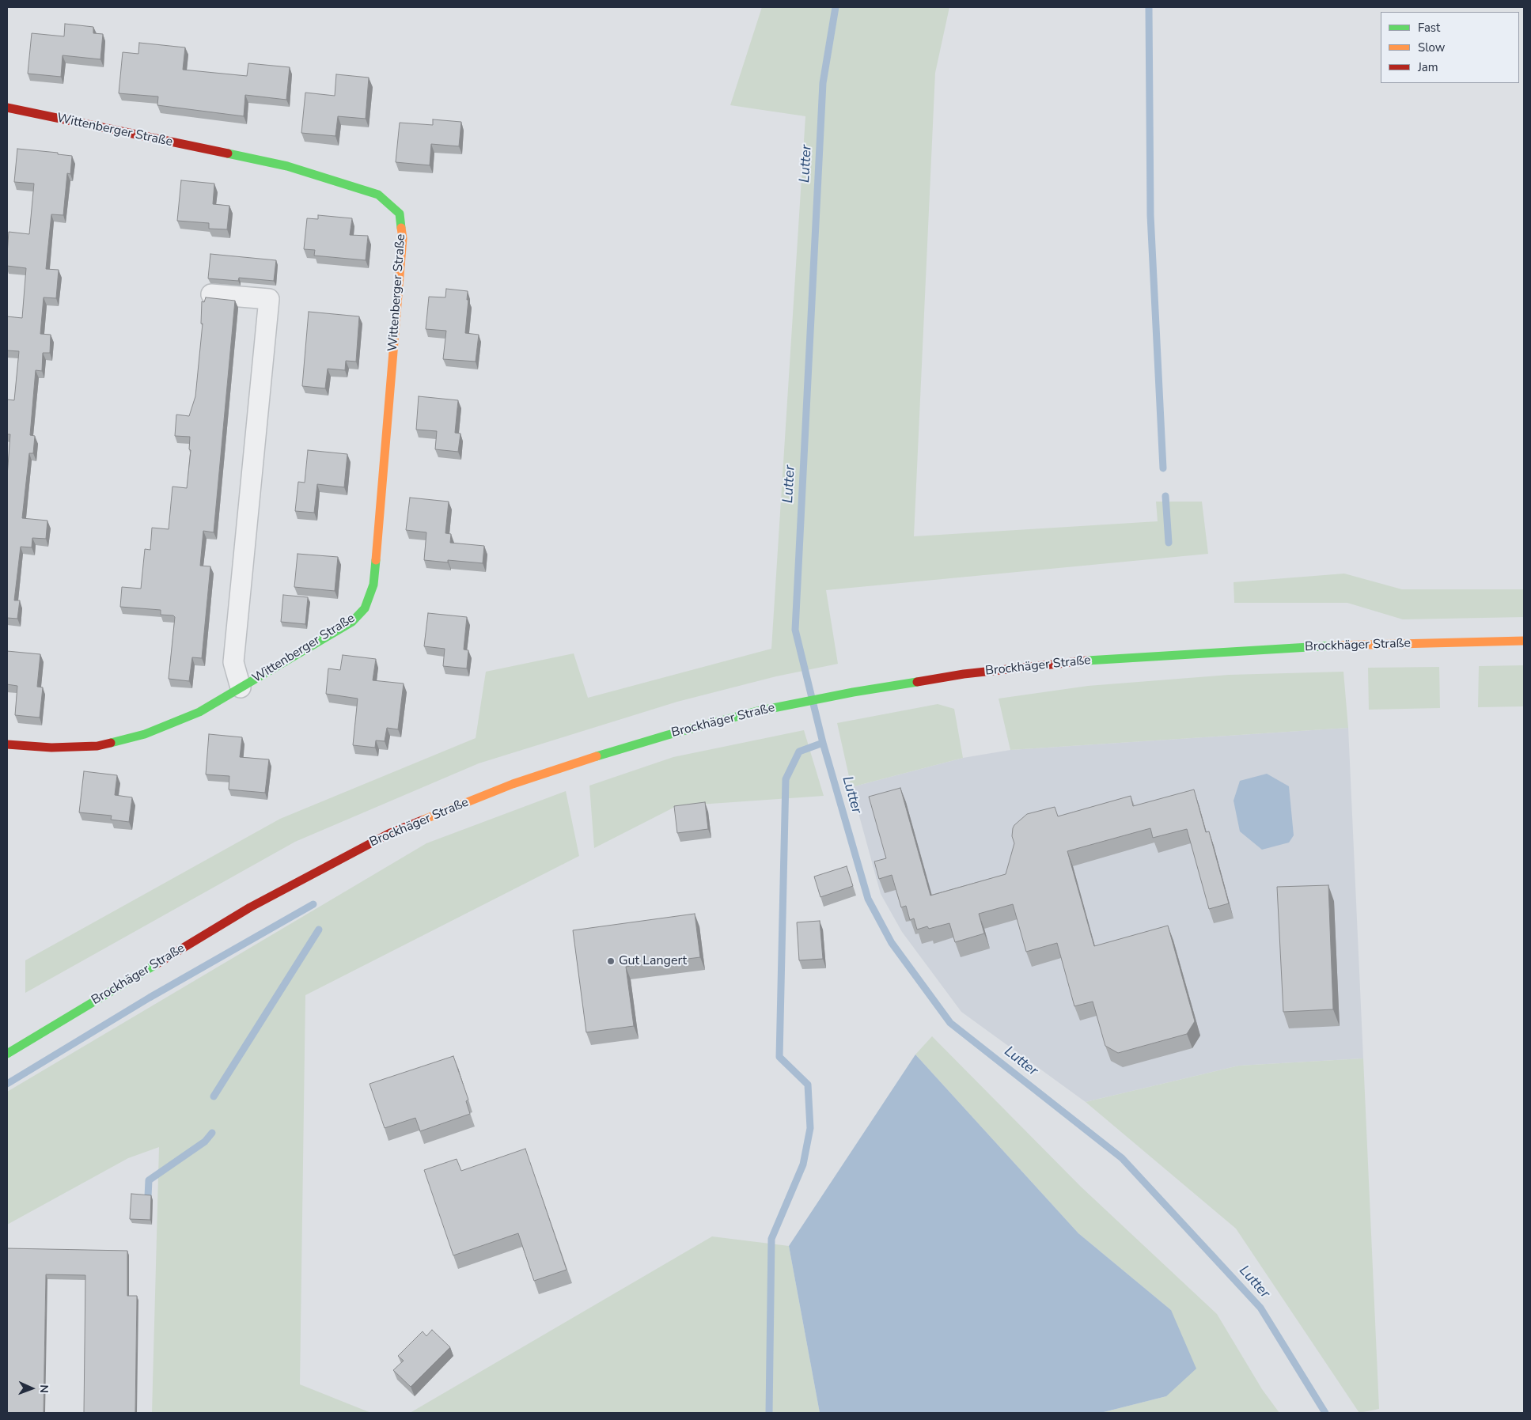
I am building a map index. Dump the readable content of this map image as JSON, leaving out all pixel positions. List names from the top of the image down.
{
  "streets": {
    "main road": ["Wittenberger Straße", "Brockhäger Straße"]
  },
  "water": ["Lutter"],
  "places": ["Gut Langert"],
  "legend": ["Fast", "Slow", "Jam"],
  "north": "right"
}
